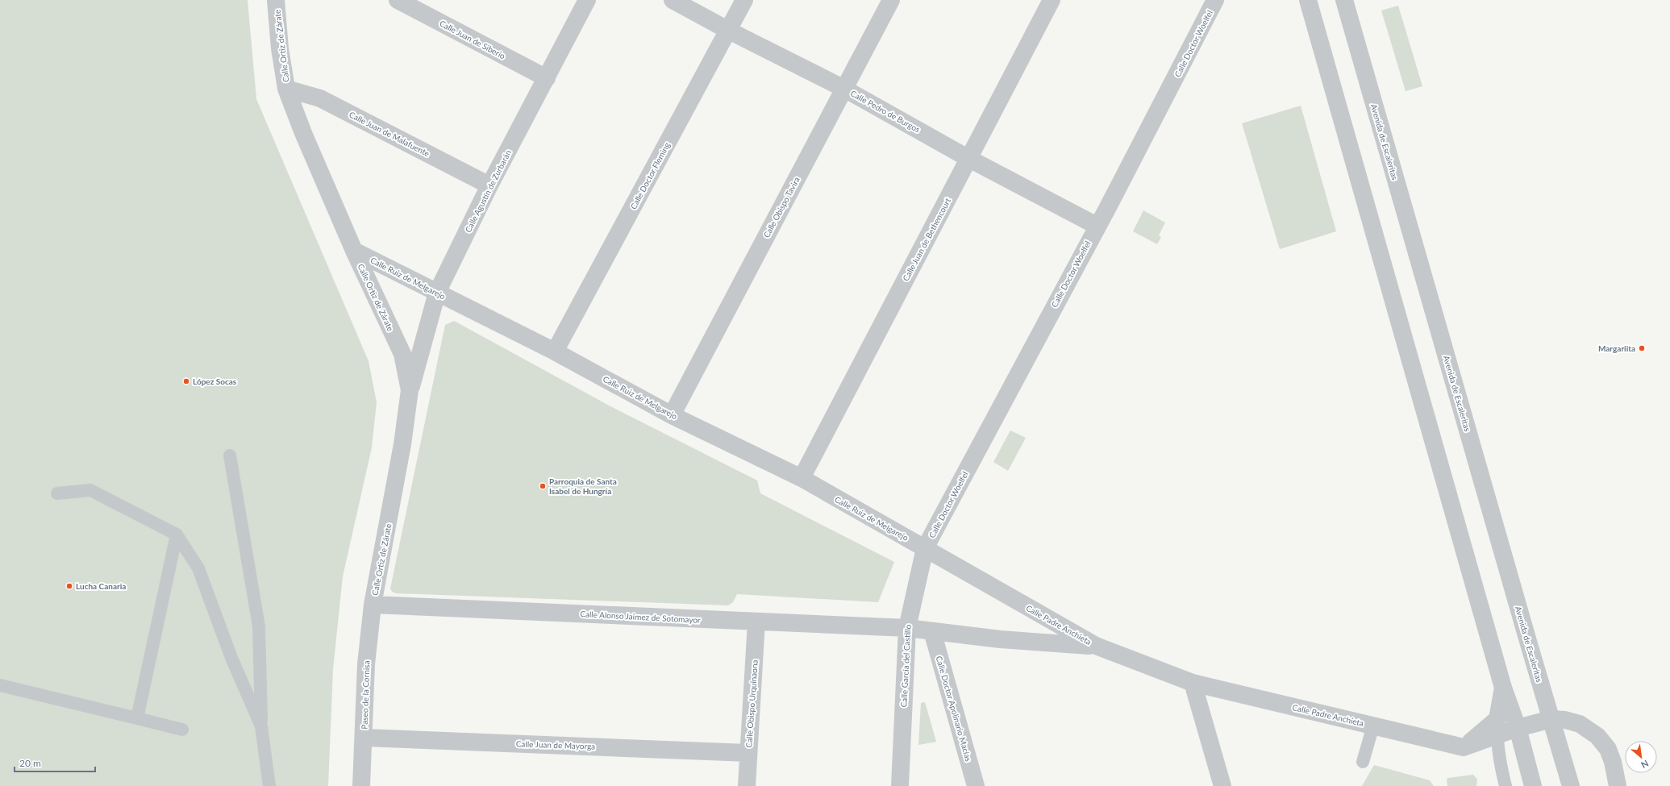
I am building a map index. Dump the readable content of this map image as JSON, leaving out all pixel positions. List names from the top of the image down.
{
  "streets": {
    "street": [
      "Calle Juan de Siberio",
      "Calle Doctor Woelfel",
      "Calle Ortiz de Zárate",
      "Calle Pedro de Burgos",
      "Calle Juan de Malafuente",
      "Avenida de Escaleritas",
      "Calle Doctor Fleming",
      "Calle Agustín de Zurbarán",
      "Calle Obispo Tavira",
      "Calle Juan de Bethencourt",
      "Calle Ruiz de Melgarejo",
      "Calle Alonso Jaimez de Sotomayor",
      "Calle Padre Anchieta",
      "Calle García del Castillo",
      "Paseo de la Cornisa",
      "Calle Obispo Urquinaona",
      "Calle Doctor Apolinario Macías",
      "Calle Juan de Mayorga"
    ]
  },
  "crossings": [
    ["Calle Juan de Siberio", "Calle Agustín de Zurbarán"],
    ["Calle Doctor Woelfel", "Calle Pedro de Burgos"],
    ["Calle Doctor Woelfel", "Calle Ruiz de Melgarejo"],
    ["Calle Doctor Woelfel", "Calle Padre Anchieta"],
    ["Calle Doctor Woelfel", "Calle García del Castillo"],
    ["Calle Ortiz de Zárate", "Calle Juan de Malafuente"],
    ["Calle Ortiz de Zárate", "Calle Agustín de Zurbarán"],
    ["Calle Ortiz de Zárate", "Calle Ruiz de Melgarejo"],
    ["Calle Ortiz de Zárate", "Calle Alonso Jaimez de Sotomayor"],
    ["Calle Ortiz de Zárate", "Paseo de la Cornisa"],
    ["Calle Pedro de Burgos", "Calle Doctor Fleming"],
    ["Calle Pedro de Burgos", "Calle Obispo Tavira"],
    ["Calle Pedro de Burgos", "Calle Juan de Bethencourt"],
    ["Calle Juan de Malafuente", "Calle Agustín de Zurbarán"],
    ["Calle Doctor Fleming", "Calle Ruiz de Melgarejo"],
    ["Calle Agustín de Zurbarán", "Calle Ruiz de Melgarejo"],
    ["Calle Obispo Tavira", "Calle Ruiz de Melgarejo"],
    ["Calle Juan de Bethencourt", "Calle Ruiz de Melgarejo"],
    ["Calle Ruiz de Melgarejo", "Calle Padre Anchieta"],
    ["Calle Ruiz de Melgarejo", "Calle García del Castillo"],
    ["Calle Alonso Jaimez de Sotomayor", "Calle Padre Anchieta"],
    ["Calle Alonso Jaimez de Sotomayor", "Calle García del Castillo"],
    ["Calle Alonso Jaimez de Sotomayor", "Paseo de la Cornisa"],
    ["Calle Alonso Jaimez de Sotomayor", "Calle Obispo Urquinaona"],
    ["Calle Padre Anchieta", "Calle García del Castillo"],
    ["Calle Padre Anchieta", "Calle Doctor Apolinario Macías"],
    ["Paseo de la Cornisa", "Calle Juan de Mayorga"],
    ["Calle Obispo Urquinaona", "Calle Juan de Mayorga"]
  ],
  "places": [
    "Margariita",
    "López Socas",
    "Parroquia de Santa Isabel de Hungría",
    "Lucha Canaria"
  ],
  "scale_bar": "20 m",
  "north": "bottom right"
}
